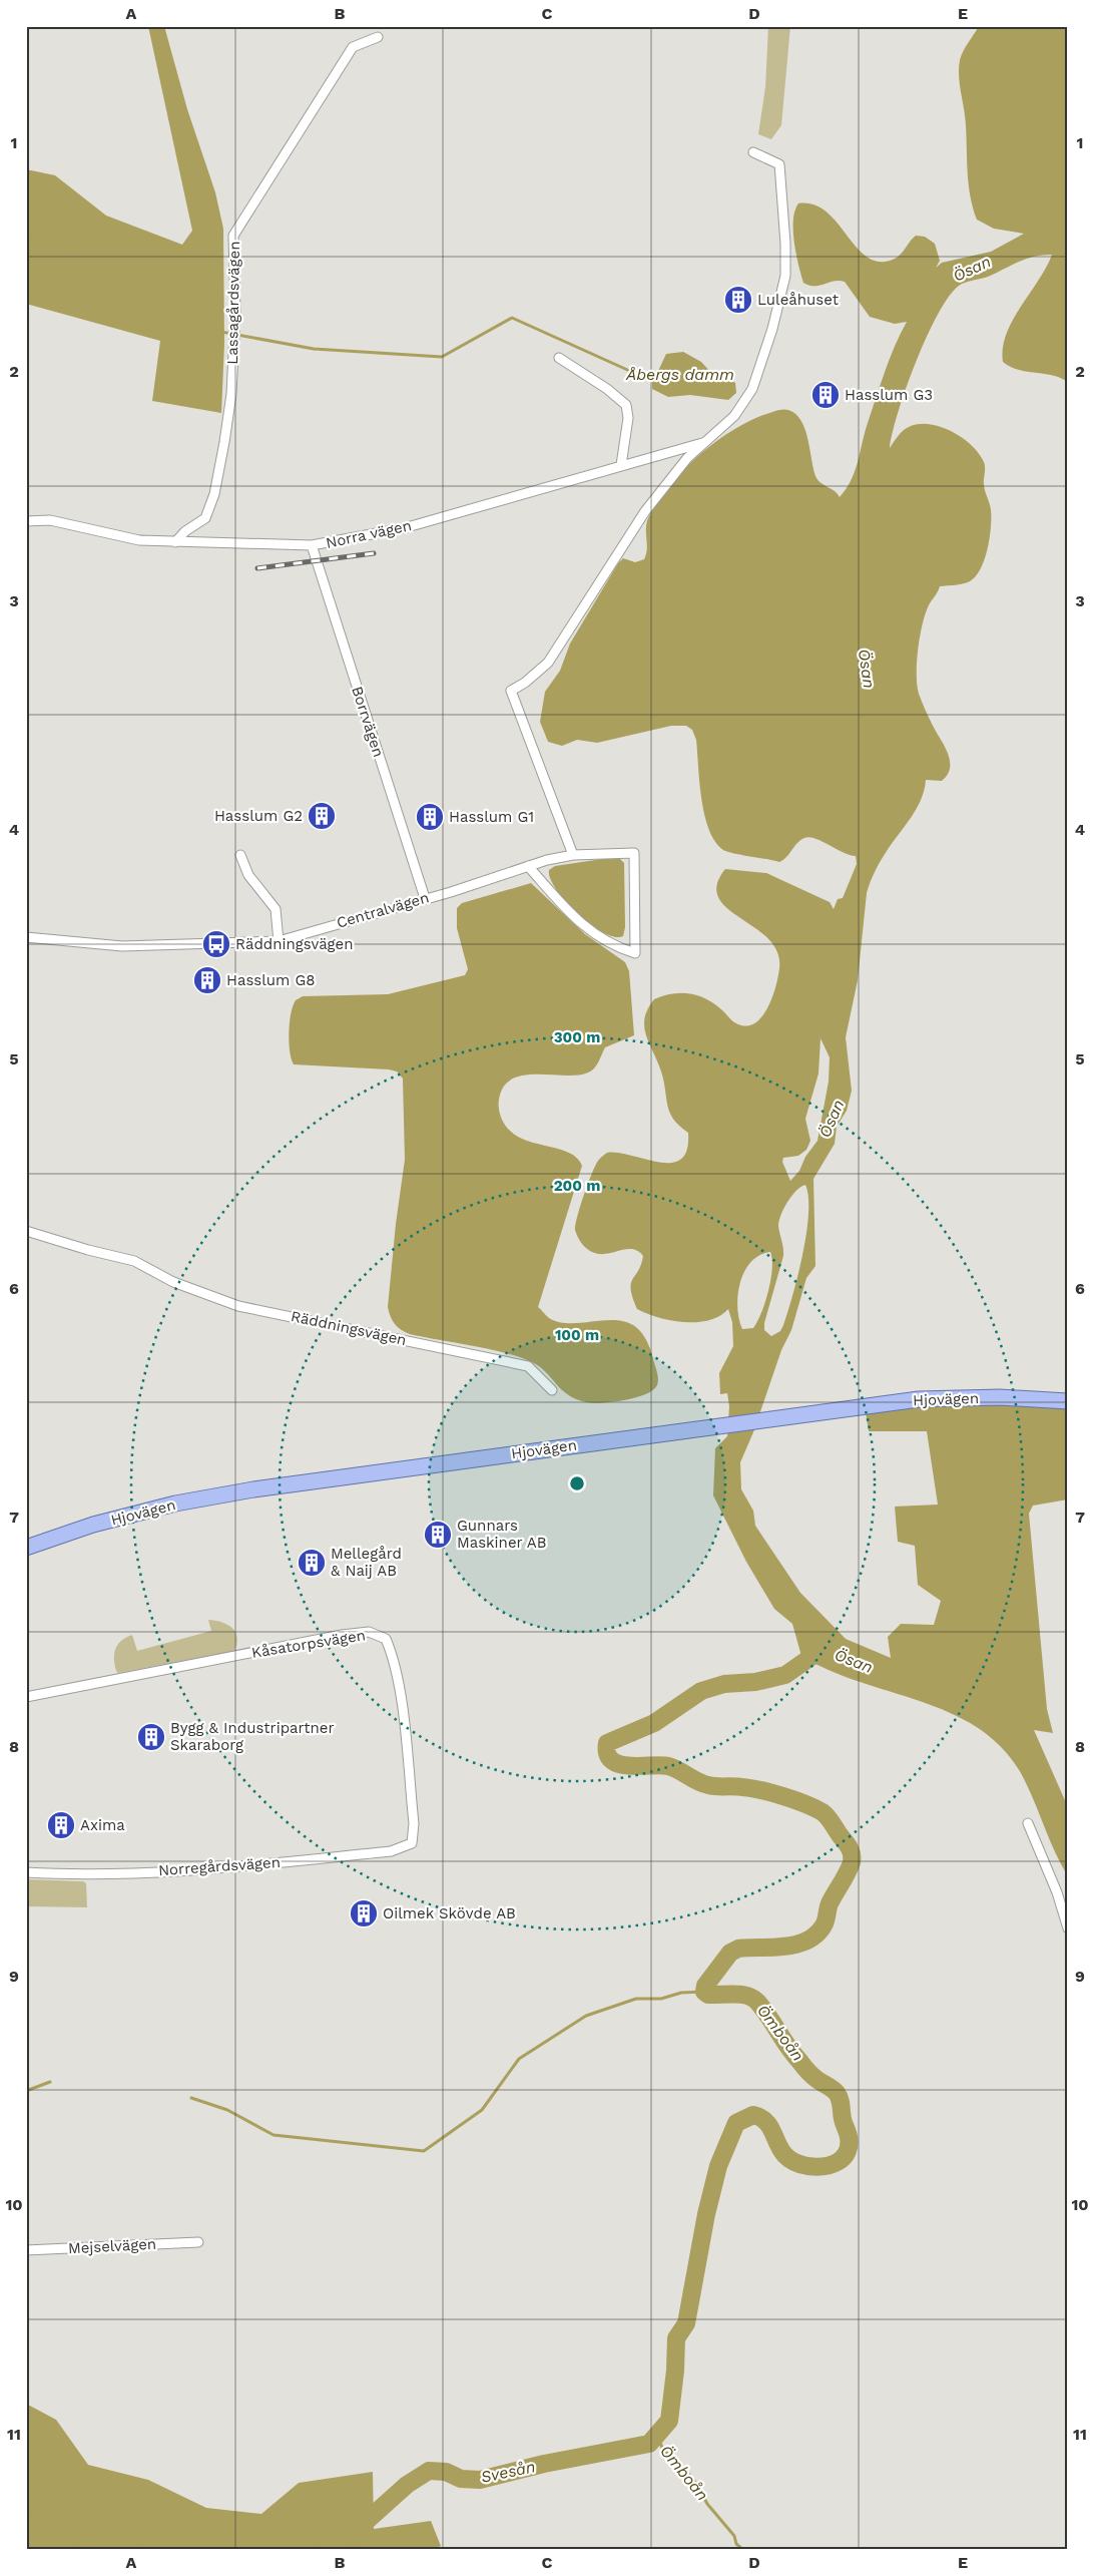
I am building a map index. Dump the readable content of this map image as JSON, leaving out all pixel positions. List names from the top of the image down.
{
  "streets": {
    "main road": ["Hjovägen"],
    "street": [
      "Lassagårdsvägen",
      "Norra vägen",
      "Borrvägen",
      "Centralvägen",
      "Räddningsvägen",
      "Kåsatorpsvägen",
      "Norregårdsvägen",
      "Mejselvägen"
    ]
  },
  "crossings": [
    ["Lassagårdsvägen", "Norra vägen"],
    ["Norra vägen", "Borrvägen"],
    ["Borrvägen", "Centralvägen"],
    ["Kåsatorpsvägen", "Norregårdsvägen"]
  ],
  "water": [
    "Ösan",
    "Åbergs damm",
    "Ömboån",
    "Svesån"
  ],
  "places": {
    "building": [
      "Luleåhuset",
      "Hasslum G3",
      "Hasslum G2",
      "Hasslum G1",
      "Hasslum G8",
      "Gunnars Maskiner AB",
      "Mellegård & Naij AB",
      "Bygg & Industripartner Skaraborg",
      "Axima",
      "Oilmek Skövde AB"
    ],
    "bus stop": ["Räddningsvägen"]
  },
  "grid": {
    "columns": [
      "A",
      "B",
      "C",
      "D",
      "E"
    ],
    "rows": [
      "1",
      "2",
      "3",
      "4",
      "5",
      "6",
      "7",
      "8",
      "9",
      "10",
      "11"
    ]
  },
  "rings": ["300 m", "200 m", "100 m"]
}
